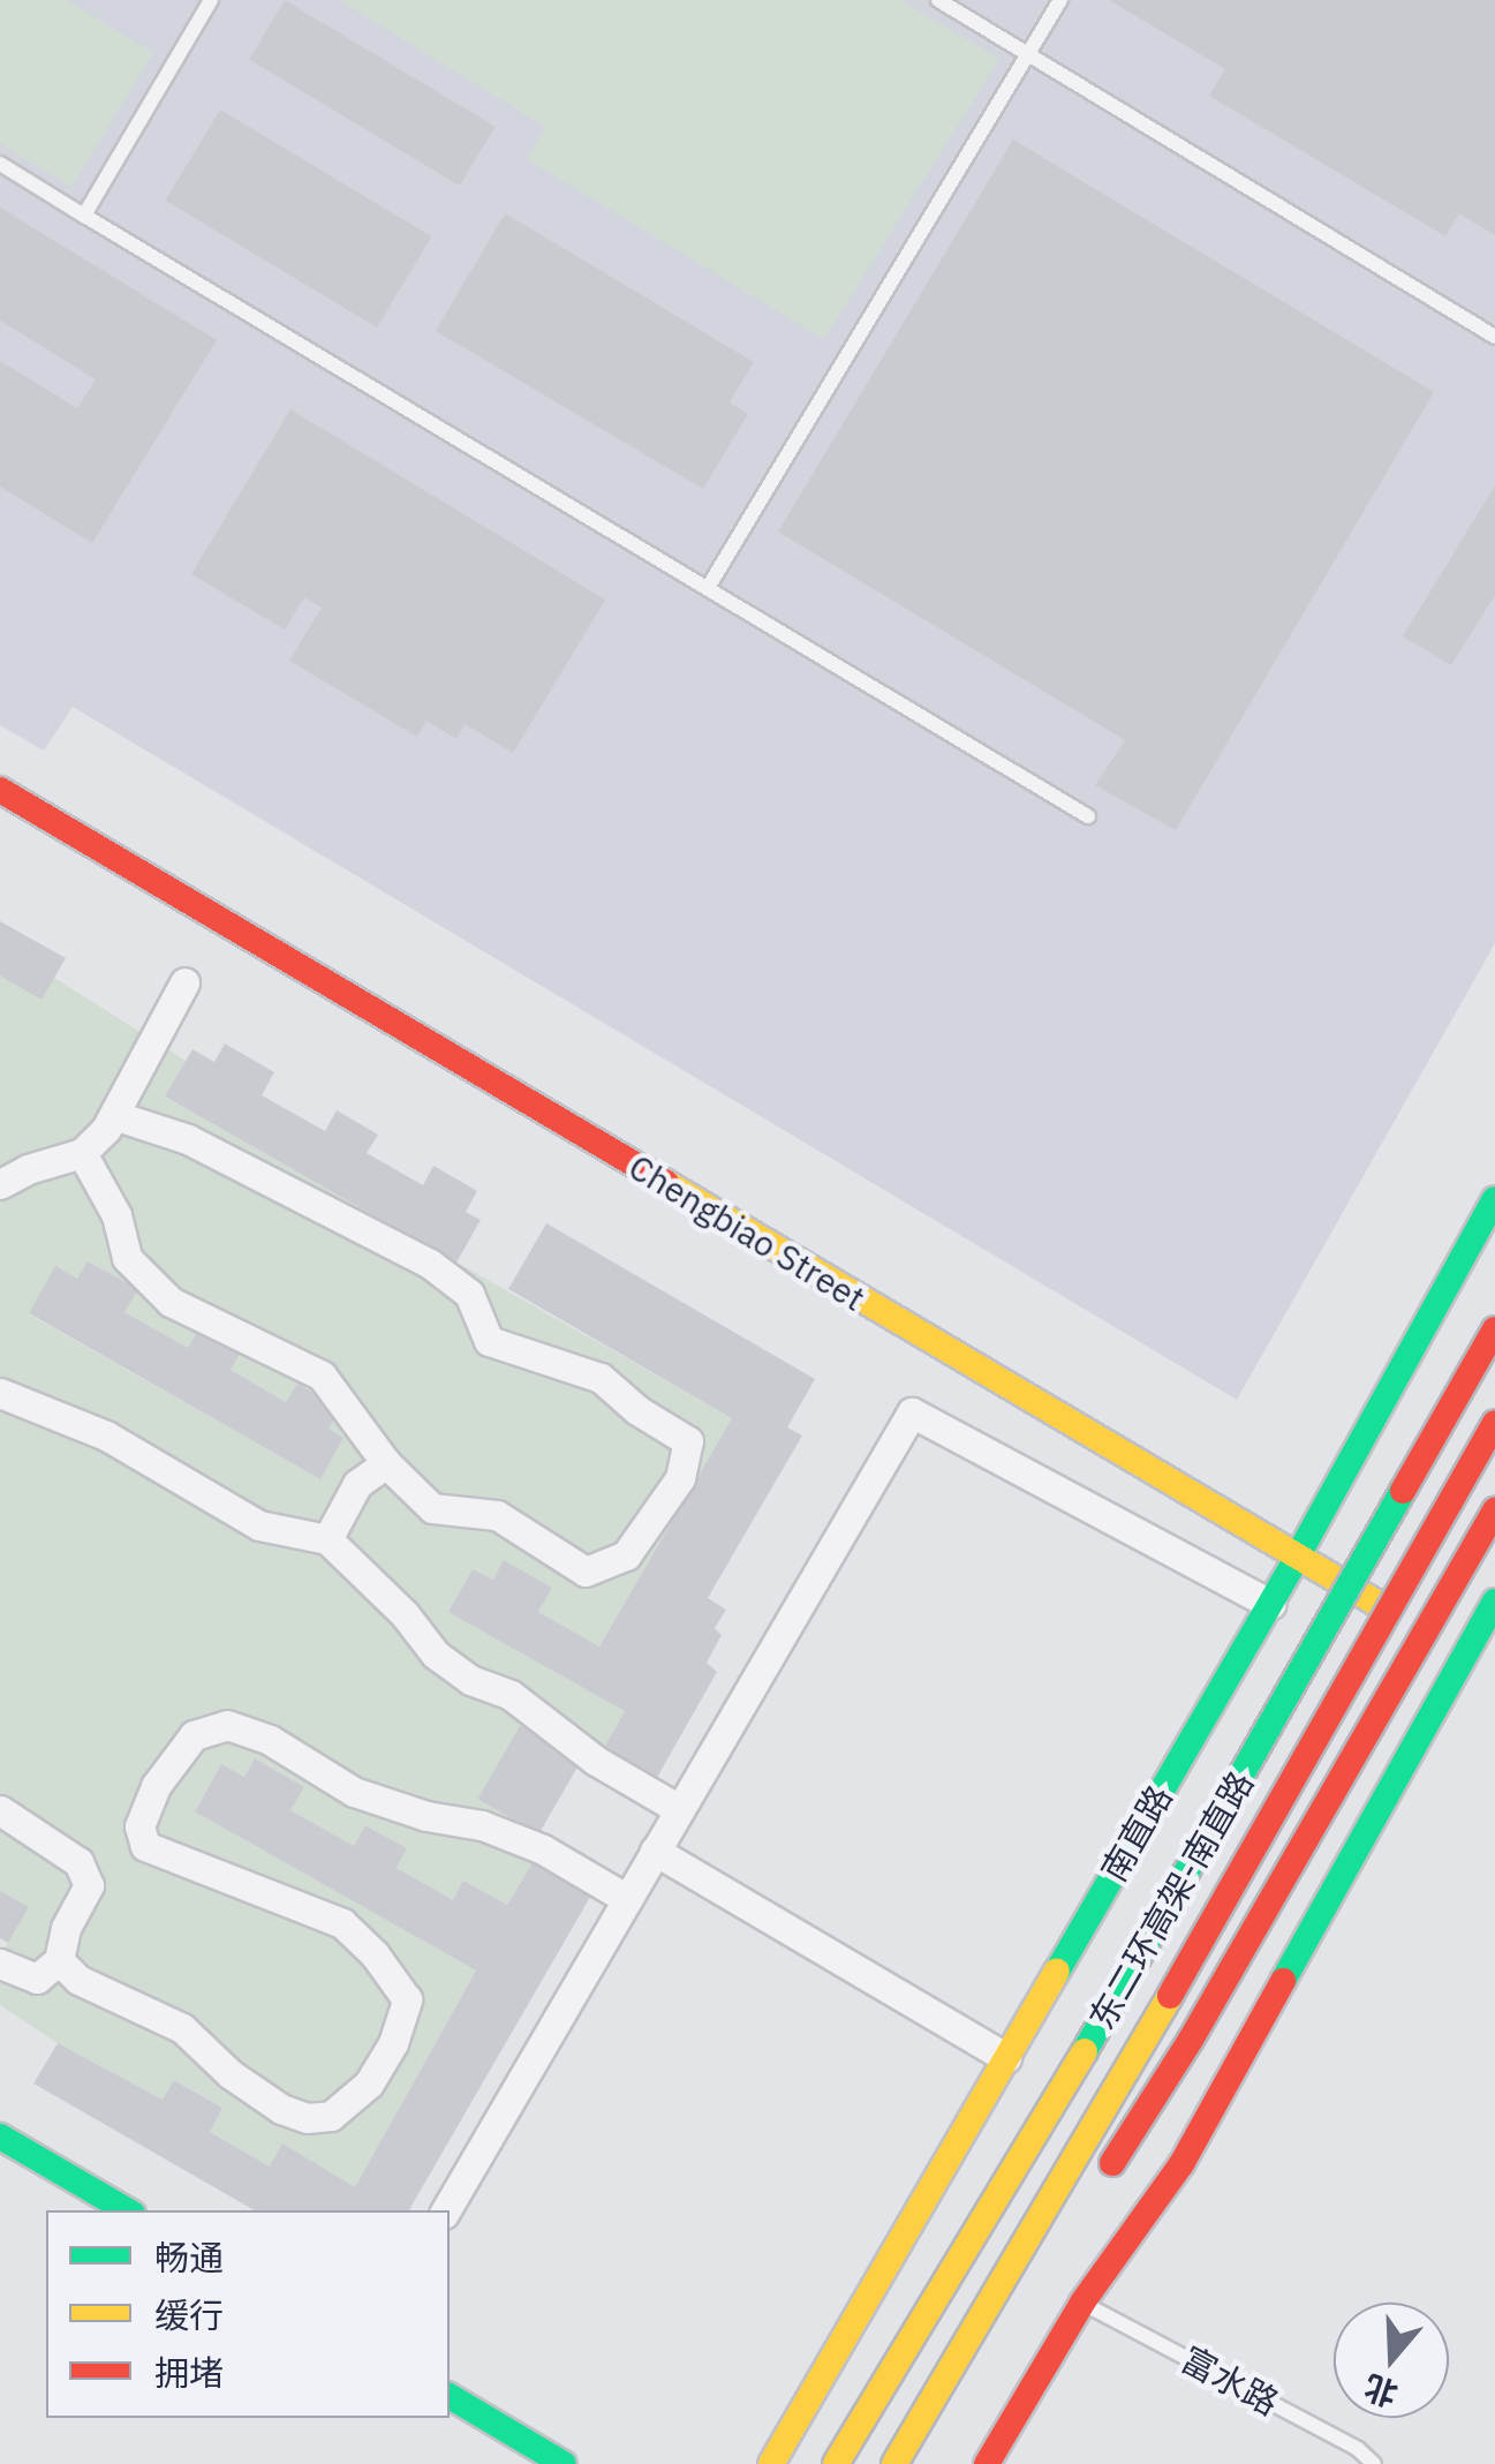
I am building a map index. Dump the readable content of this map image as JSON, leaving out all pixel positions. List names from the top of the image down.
{
  "streets": {
    "main road": ["Chengbiao Street", "南直路", "东二环高架-南直路"],
    "lane": ["富水路"]
  },
  "crossings": [
    ["Chengbiao Street", "南直路"]
  ],
  "legend": ["畅通", "缓行", "拥堵"],
  "north": "bottom"
}
